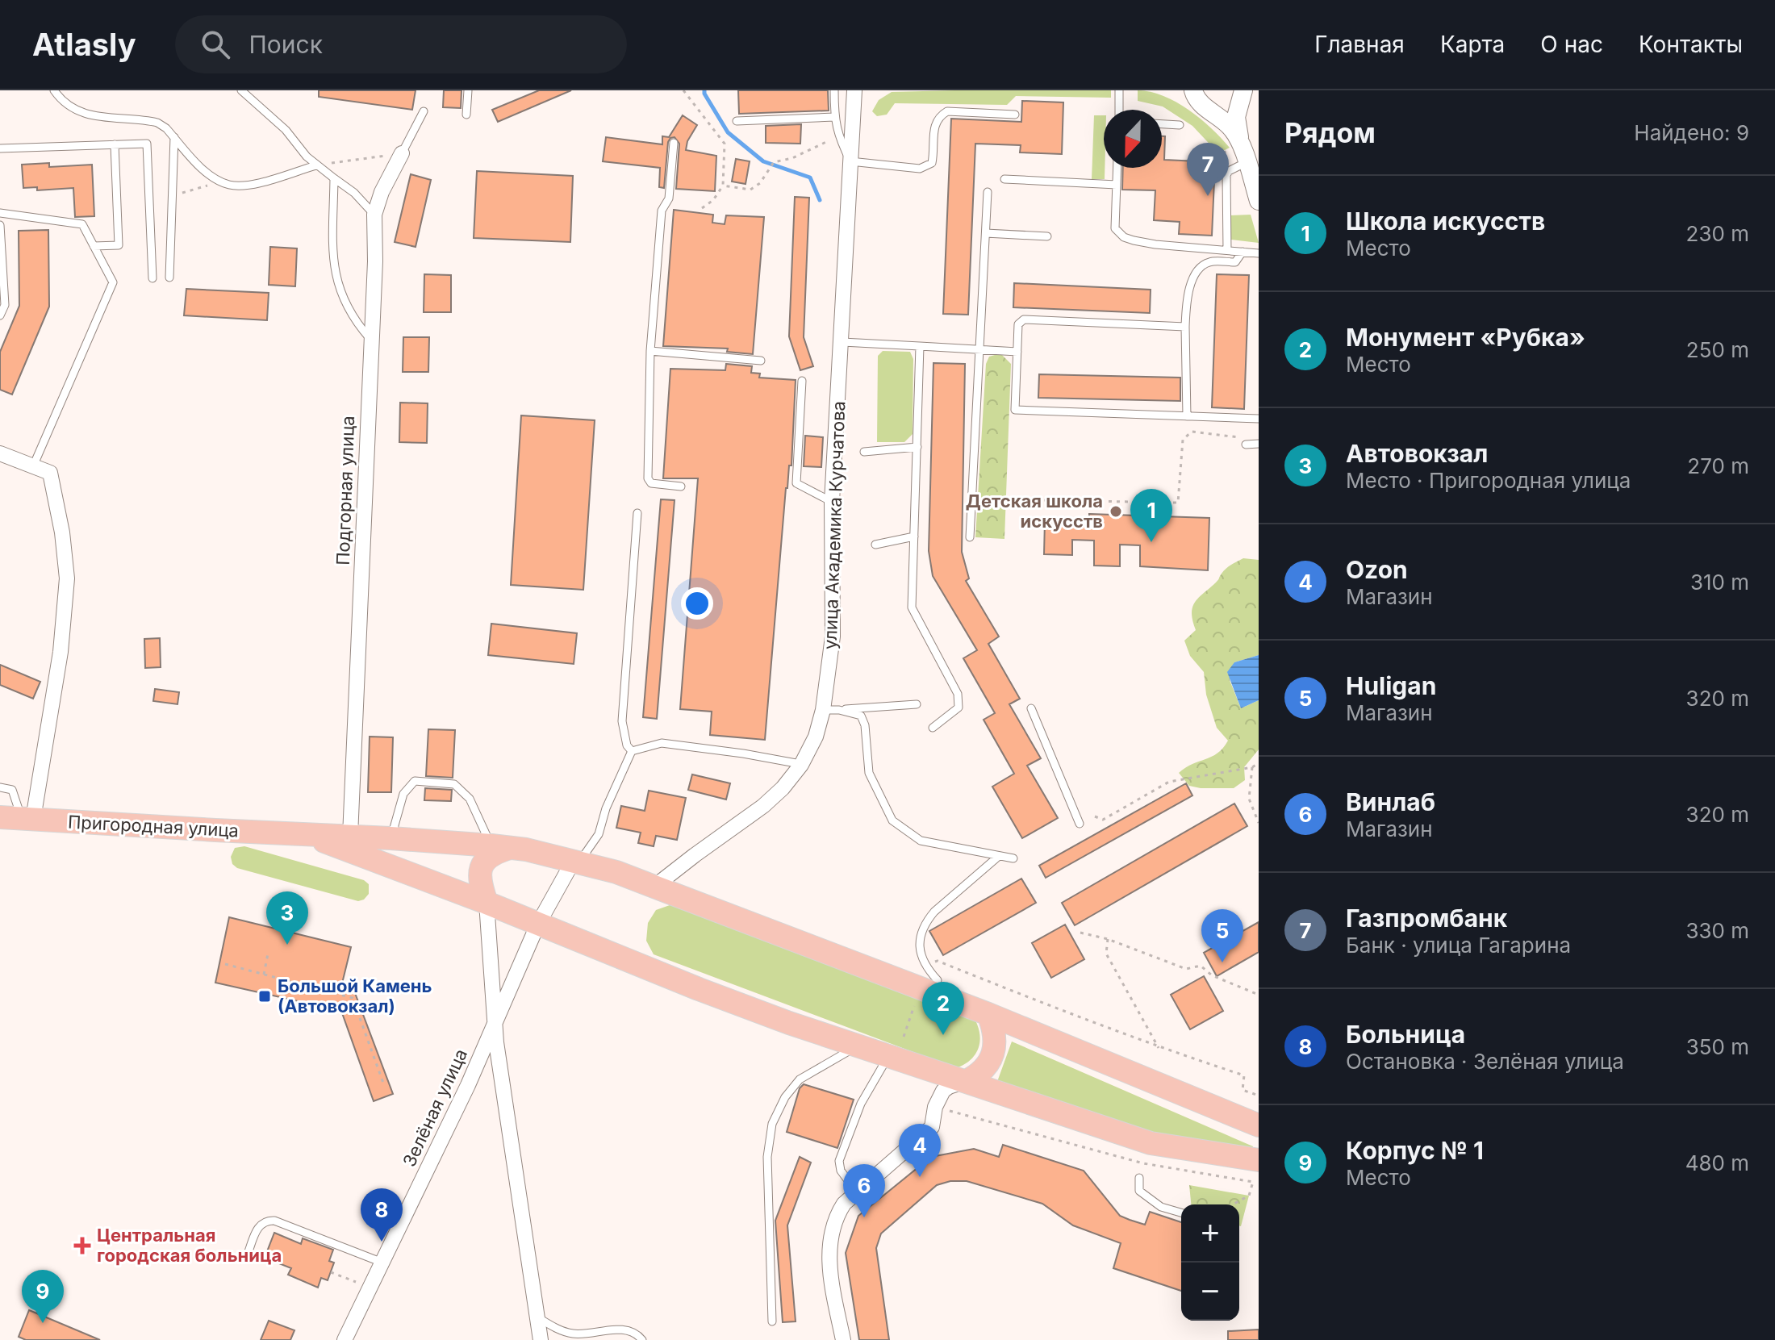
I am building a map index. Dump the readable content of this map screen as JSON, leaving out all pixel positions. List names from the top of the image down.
{
  "streets": {
    "main road": ["Пригородная улица"],
    "street": ["Подгорная улица", "улица Академика Курчатова", "Зелёная улица"]
  },
  "crossings": [
    ["Подгорная улица", "Пригородная улица"],
    ["улица Академика Курчатова", "Пригородная улица"],
    ["Пригородная улица", "Зелёная улица"]
  ],
  "places": {
    "other": ["Детская школа искусств"],
    "transit": ["Большой Камень (Автовокзал)"],
    "health": ["Центральная городская больница"]
  },
  "north": "bottom",
  "page": {
    "header": "Atlasly",
    "search": "Поиск",
    "nav": [
      "Главная",
      "Карта",
      "О нас",
      "Контакты"
    ],
    "heading": ["Рядом", "Найдено: 9"],
    "pins": [
      "7",
      "1",
      "3",
      "5",
      "2",
      "4",
      "6",
      "8",
      "9"
    ],
    "list": [
      {
        "mark": "1",
        "name": "Школа искусств",
        "note": "Место",
        "value": "230 m"
      },
      {
        "mark": "2",
        "name": "Монумент «Рубка»",
        "note": "Место",
        "value": "250 m"
      },
      {
        "mark": "3",
        "name": "Автовокзал",
        "note": "Место · Пригородная улица",
        "value": "270 m"
      },
      {
        "mark": "4",
        "name": "Ozon",
        "note": "Магазин",
        "value": "310 m"
      },
      {
        "mark": "5",
        "name": "Huligan",
        "note": "Магазин",
        "value": "320 m"
      },
      {
        "mark": "6",
        "name": "Винлаб",
        "note": "Магазин",
        "value": "320 m"
      },
      {
        "mark": "7",
        "name": "Газпромбанк",
        "note": "Банк · улица Гагарина",
        "value": "330 m"
      },
      {
        "mark": "8",
        "name": "Больница",
        "note": "Остановка · Зелёная улица",
        "value": "350 m"
      },
      {
        "mark": "9",
        "name": "Корпус № 1",
        "note": "Место",
        "value": "480 m"
      }
    ],
    "map_buttons": ["+", "−"]
  }
}
